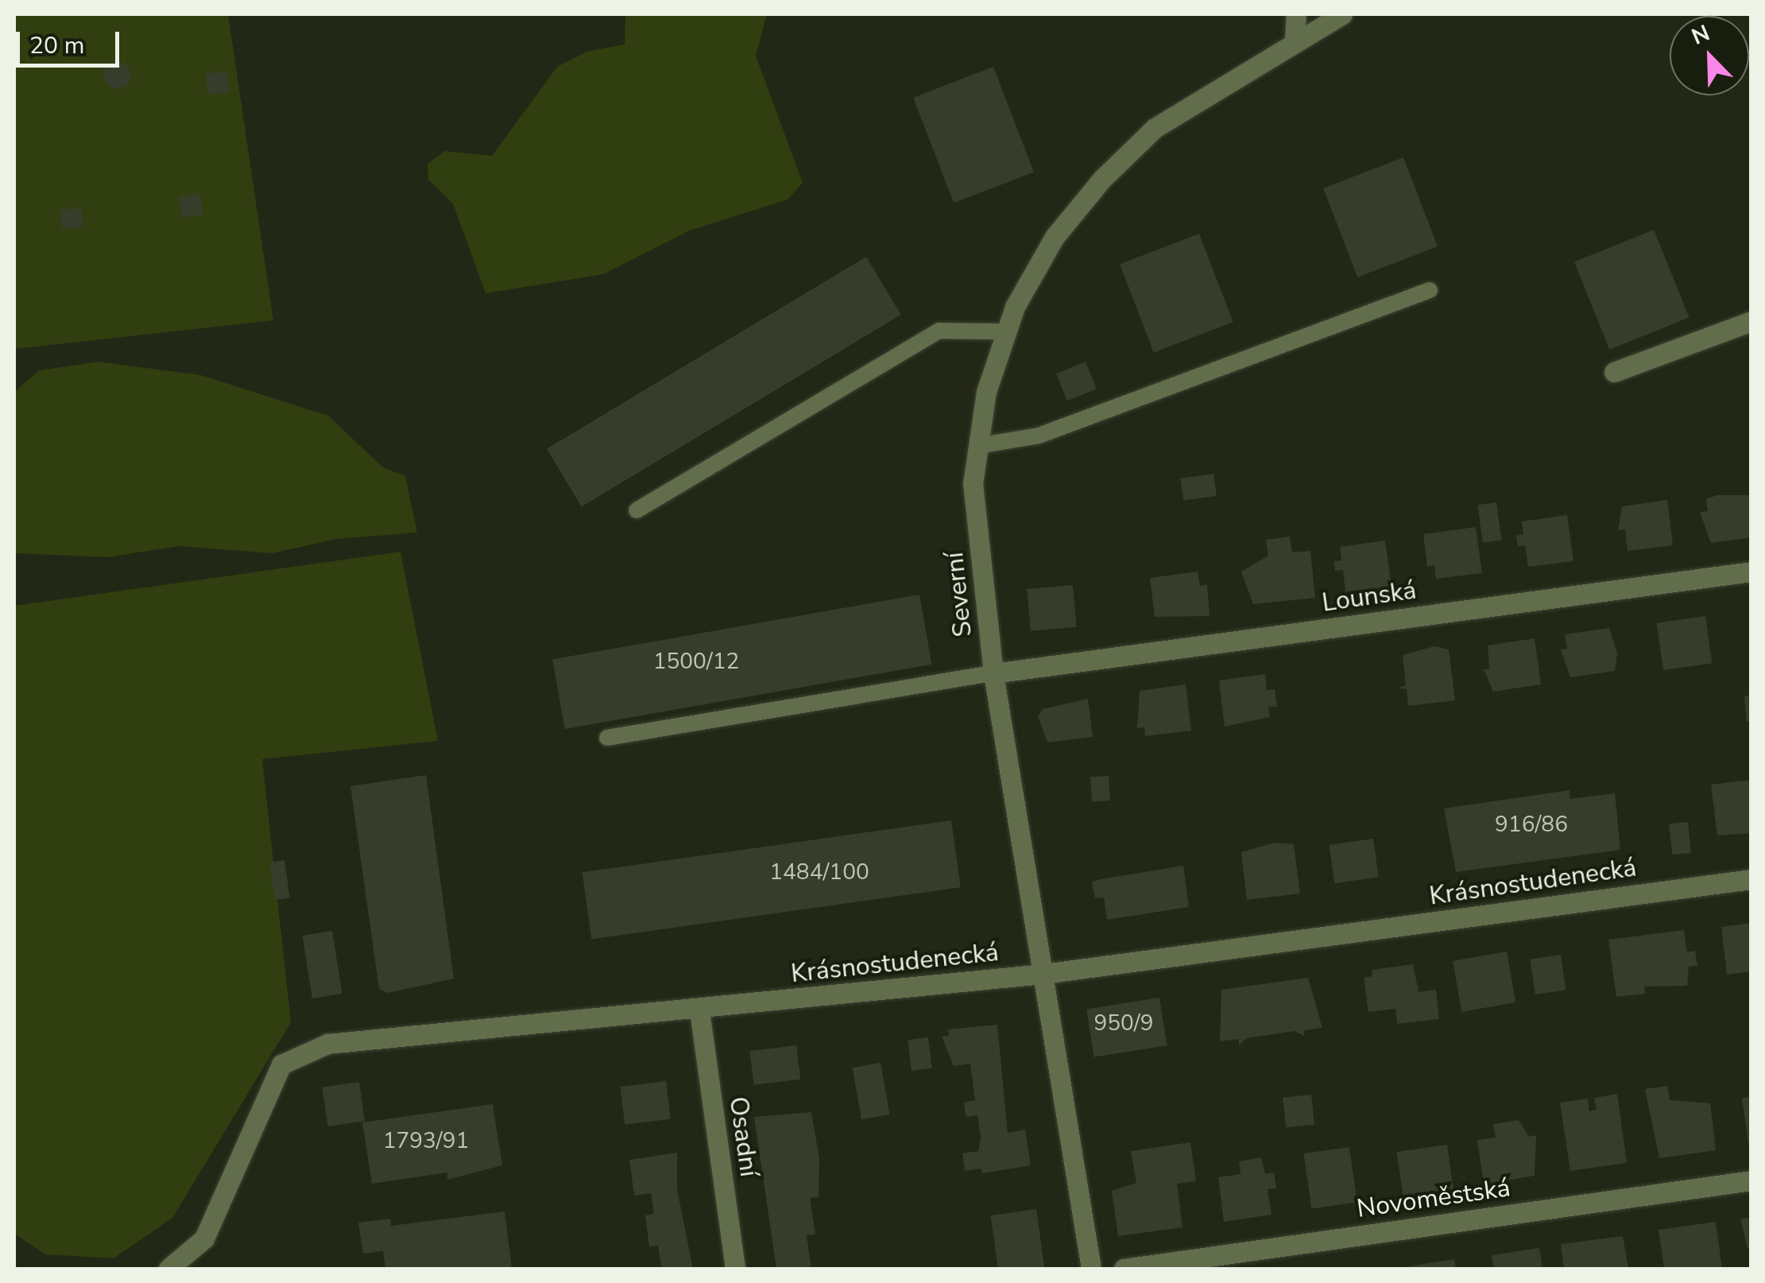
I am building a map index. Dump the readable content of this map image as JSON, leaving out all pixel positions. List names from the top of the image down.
{
  "streets": {
    "street": [
      "Severní",
      "Lounská",
      "Krásnostudenecká",
      "Osadní",
      "Novoměstská"
    ]
  },
  "crossings": [
    ["Severní", "Lounská"],
    ["Severní", "Krásnostudenecká"],
    ["Krásnostudenecká", "Osadní"]
  ],
  "house_numbers": [
    "1500/12",
    "916/86",
    "1484/100",
    "950/9",
    "1793/91"
  ],
  "scale_bar": "20 m",
  "north": "top left"
}
